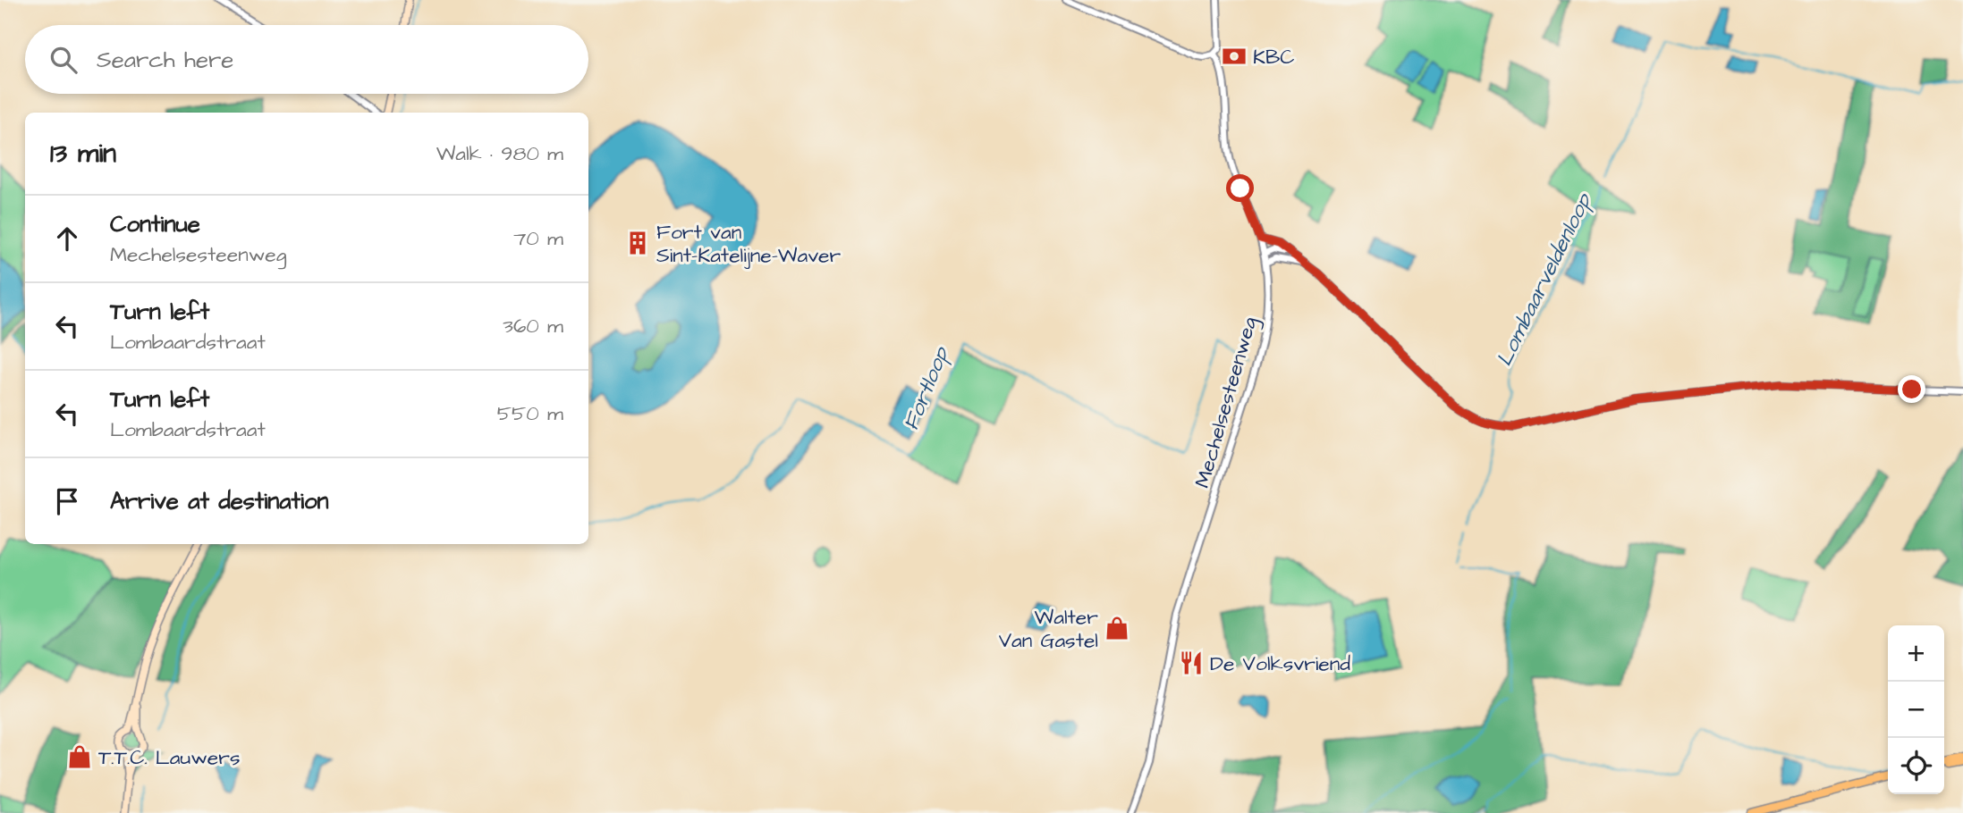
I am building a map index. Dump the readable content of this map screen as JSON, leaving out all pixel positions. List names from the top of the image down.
{
  "streets": {
    "street": ["Mechelsesteenweg"]
  },
  "water": ["Lombaarveldenloop", "Fortloop"],
  "places": {
    "bank": ["KBC"],
    "building": ["Fort van Sint-Katelijne-Waver"],
    "shop": ["Walter Van Gastel", "T.T.C. Lauwers"],
    "restaurant": ["De Volksvriend"]
  },
  "page": {
    "search": "Search here",
    "heading": ["13 min", "Walk · 980 m"],
    "list": [
      ["Continue", "Mechelsesteenweg", "70 m"],
      ["Turn left", "Lombaardstraat", "360 m"],
      ["Turn left", "Lombaardstraat", "550 m"],
      "Arrive at destination"
    ],
    "map_buttons": ["+", "−"]
  }
}
